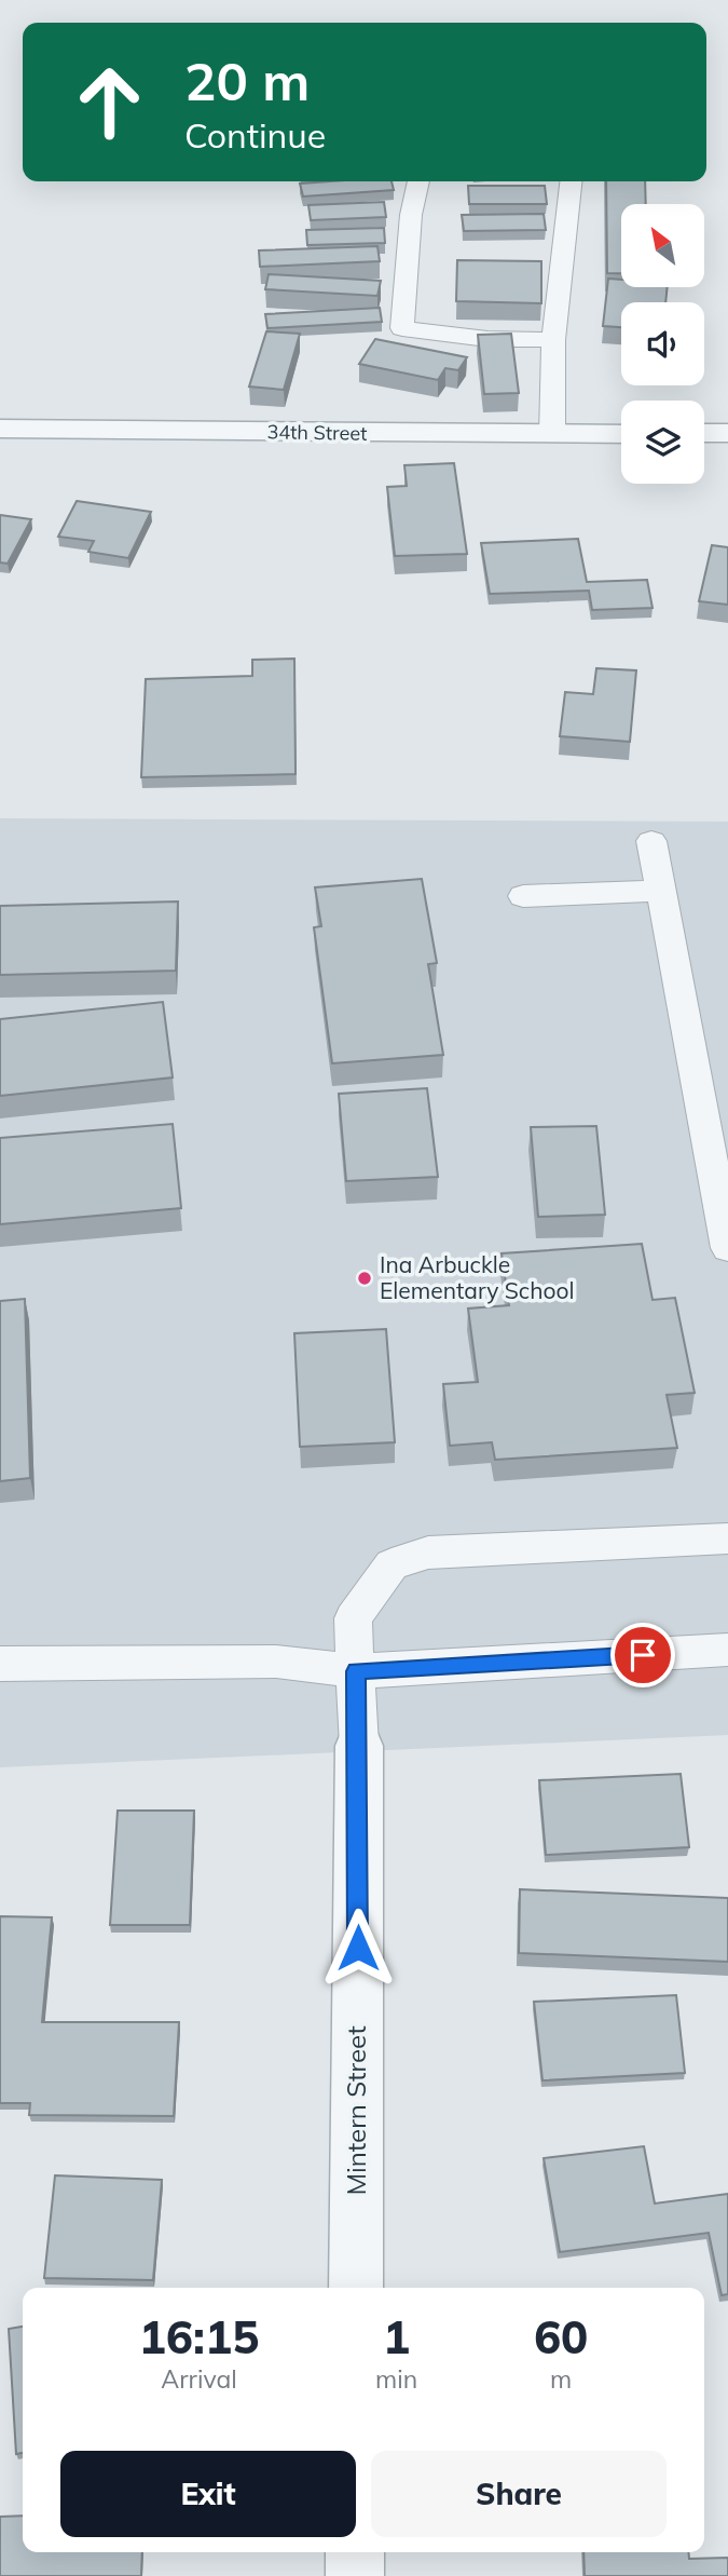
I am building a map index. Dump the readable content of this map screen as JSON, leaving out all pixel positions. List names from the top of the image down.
{
  "streets": {
    "street": ["34th Street", "Mintern Street"]
  },
  "places": ["Ina Arbuckle Elementary School"],
  "north": "top left",
  "page": {
    "turn": ["20 m", "Continue"],
    "eta": [
      "16:15",
      "Arrival",
      "1",
      "min",
      "60",
      "m"
    ],
    "buttons": ["Exit", "Share"]
  }
}
